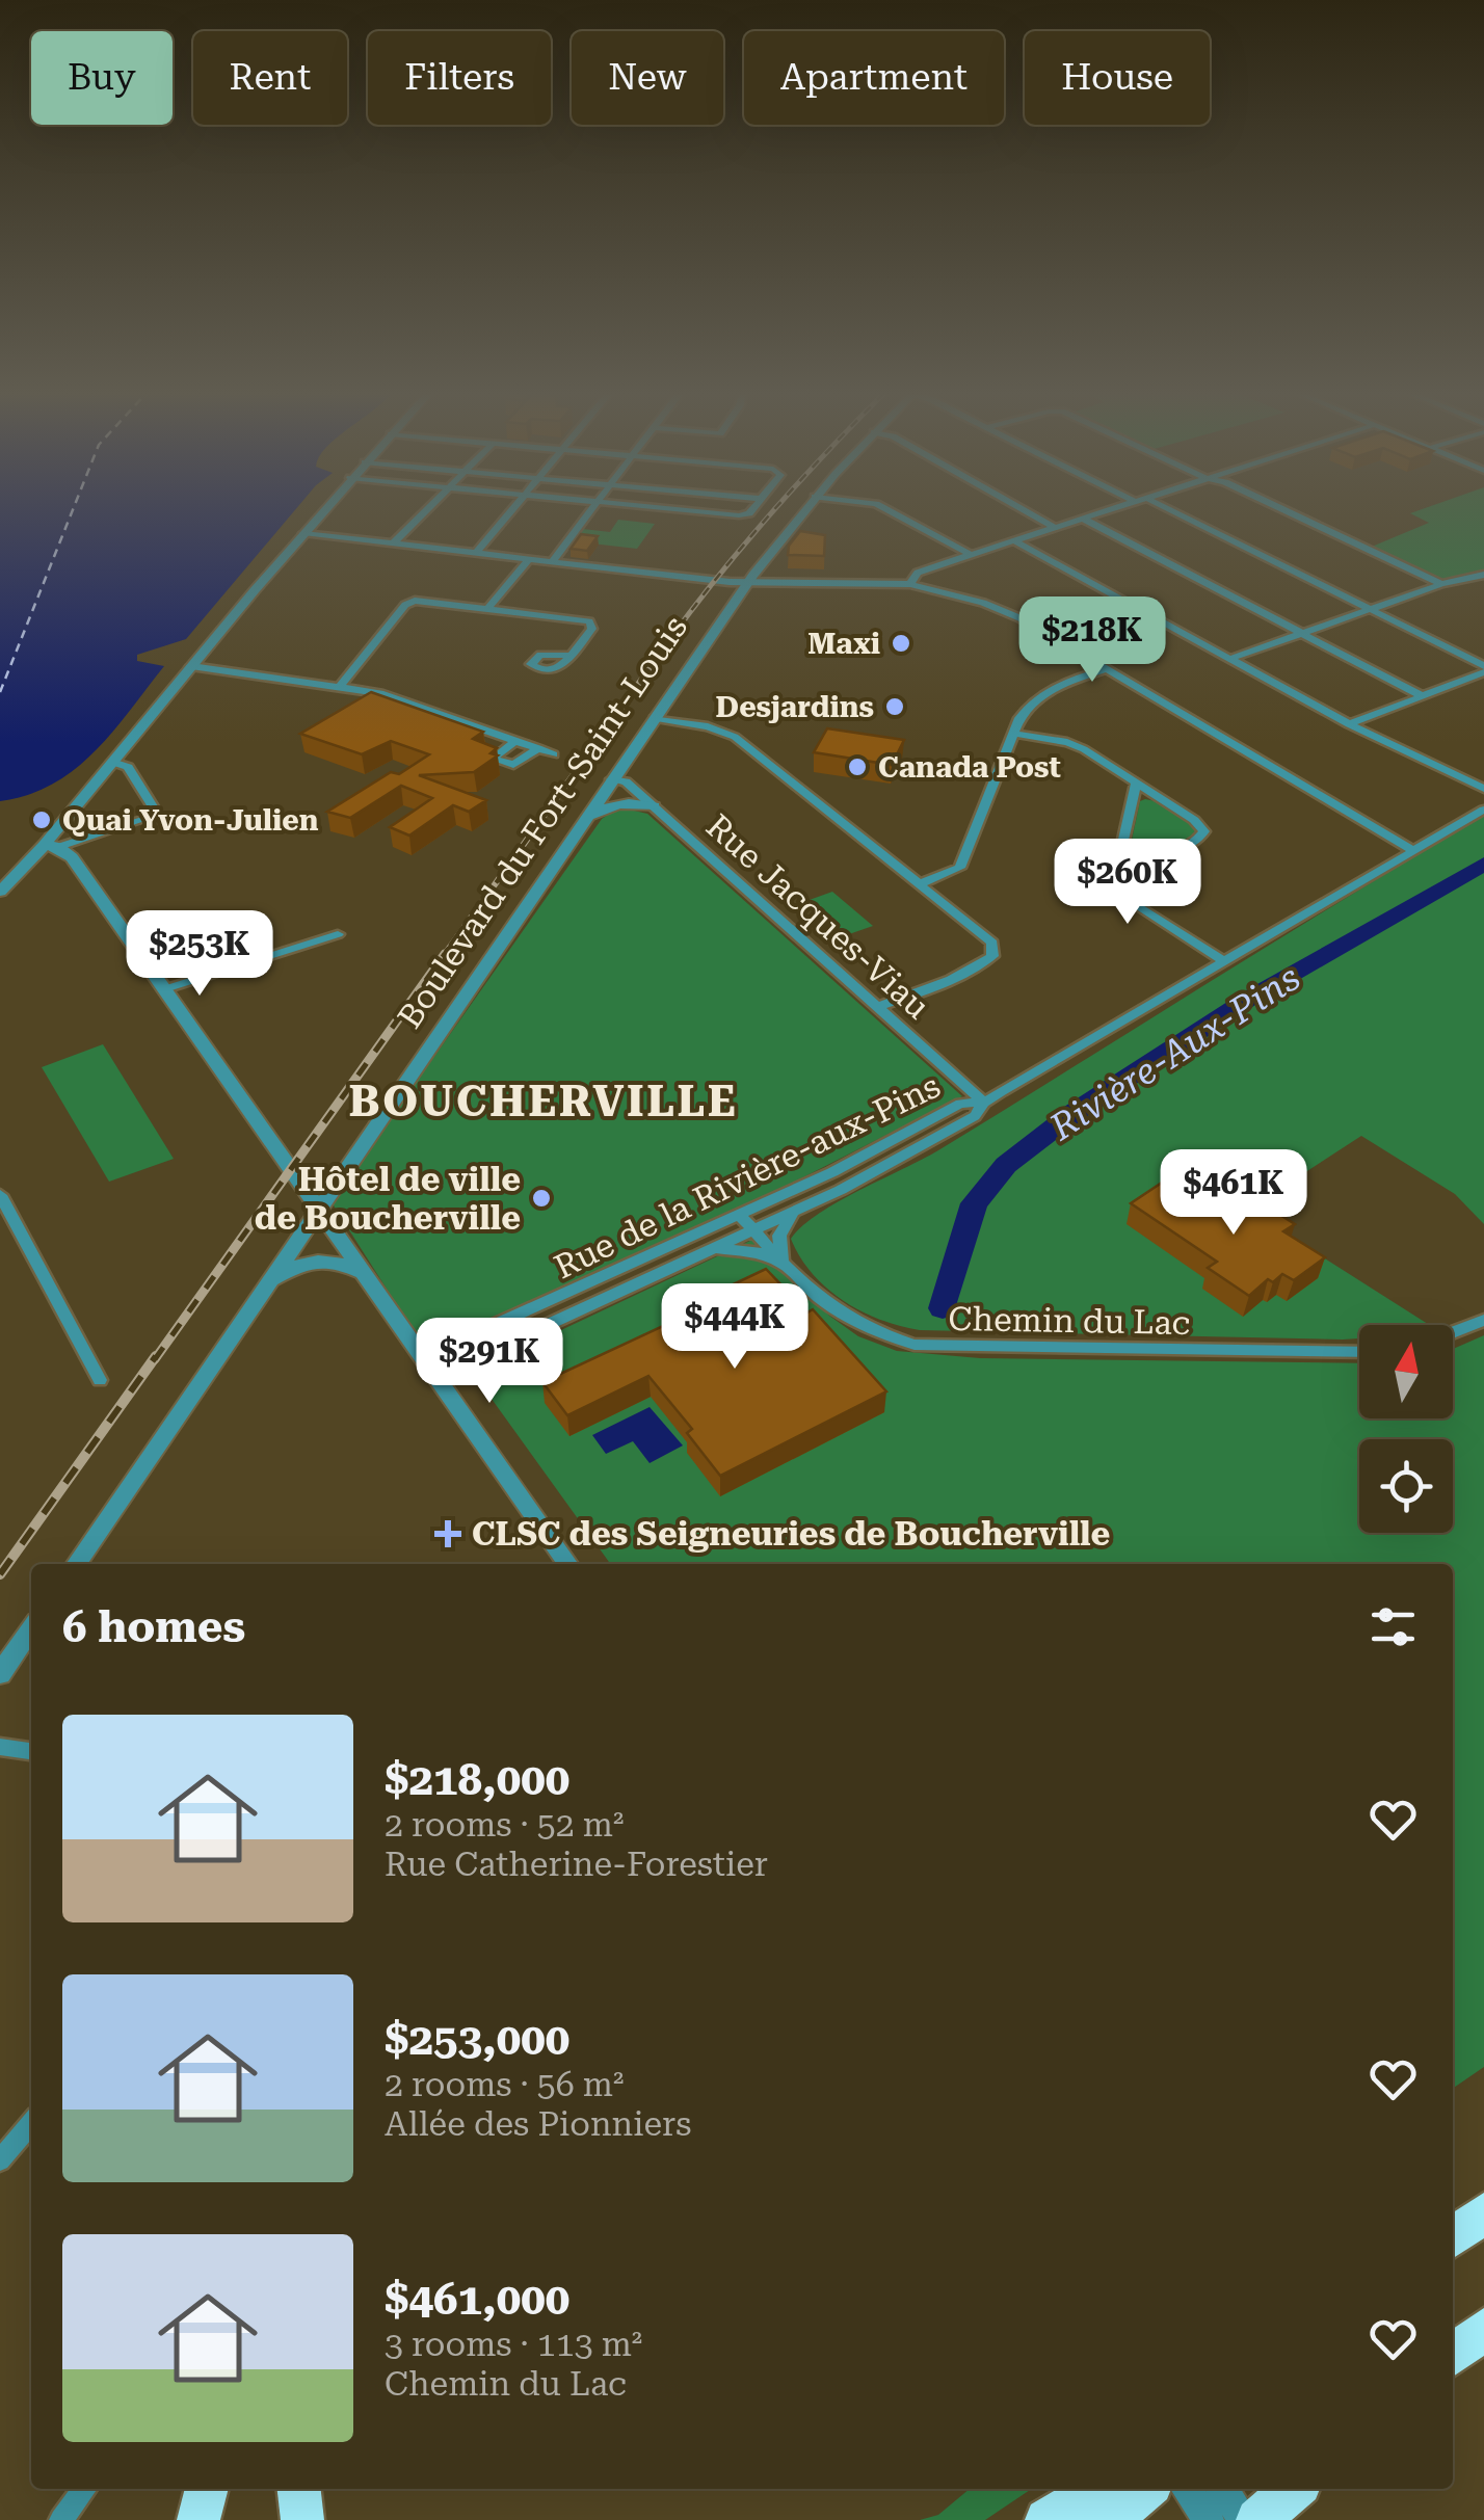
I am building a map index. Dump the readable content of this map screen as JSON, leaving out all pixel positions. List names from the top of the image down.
{
  "streets": {
    "street": [
      "Boulevard du Fort-Saint-Louis",
      "Rue Jacques-Viau",
      "Rue de la Rivière-aux-Pins",
      "Chemin du Lac"
    ]
  },
  "crossings": [
    ["Boulevard du Fort-Saint-Louis", "Rue Jacques-Viau"],
    ["Rue Jacques-Viau", "Rue de la Rivière-aux-Pins"],
    ["Rue de la Rivière-aux-Pins", "Chemin du Lac"]
  ],
  "districts": ["BOUCHERVILLE"],
  "water": ["Rivière-Aux-Pins"],
  "places": {
    "other": [
      "Maxi",
      "Desjardins",
      "Canada Post",
      "Quai Yvon-Julien",
      "Hôtel de ville de Boucherville"
    ],
    "health": ["CLSC des Seigneuries de Boucherville"]
  },
  "north": "top",
  "page": {
    "chip": [
      "Buy",
      "Rent",
      "Filters",
      "New",
      "Apartment",
      "House"
    ],
    "price": [
      "$218K",
      "$260K",
      "$253K",
      "$461K",
      "$444K",
      "$291K"
    ],
    "heading": "6 homes",
    "list": [
      {
        "name": "$218,000",
        "note": "2 rooms · 52 m² · Rue Catherine-Forestier"
      },
      {
        "name": "$253,000",
        "note": "2 rooms · 56 m² · Allée des Pionniers"
      },
      {
        "name": "$461,000",
        "note": "3 rooms · 113 m² · Chemin du Lac"
      }
    ]
  }
}
